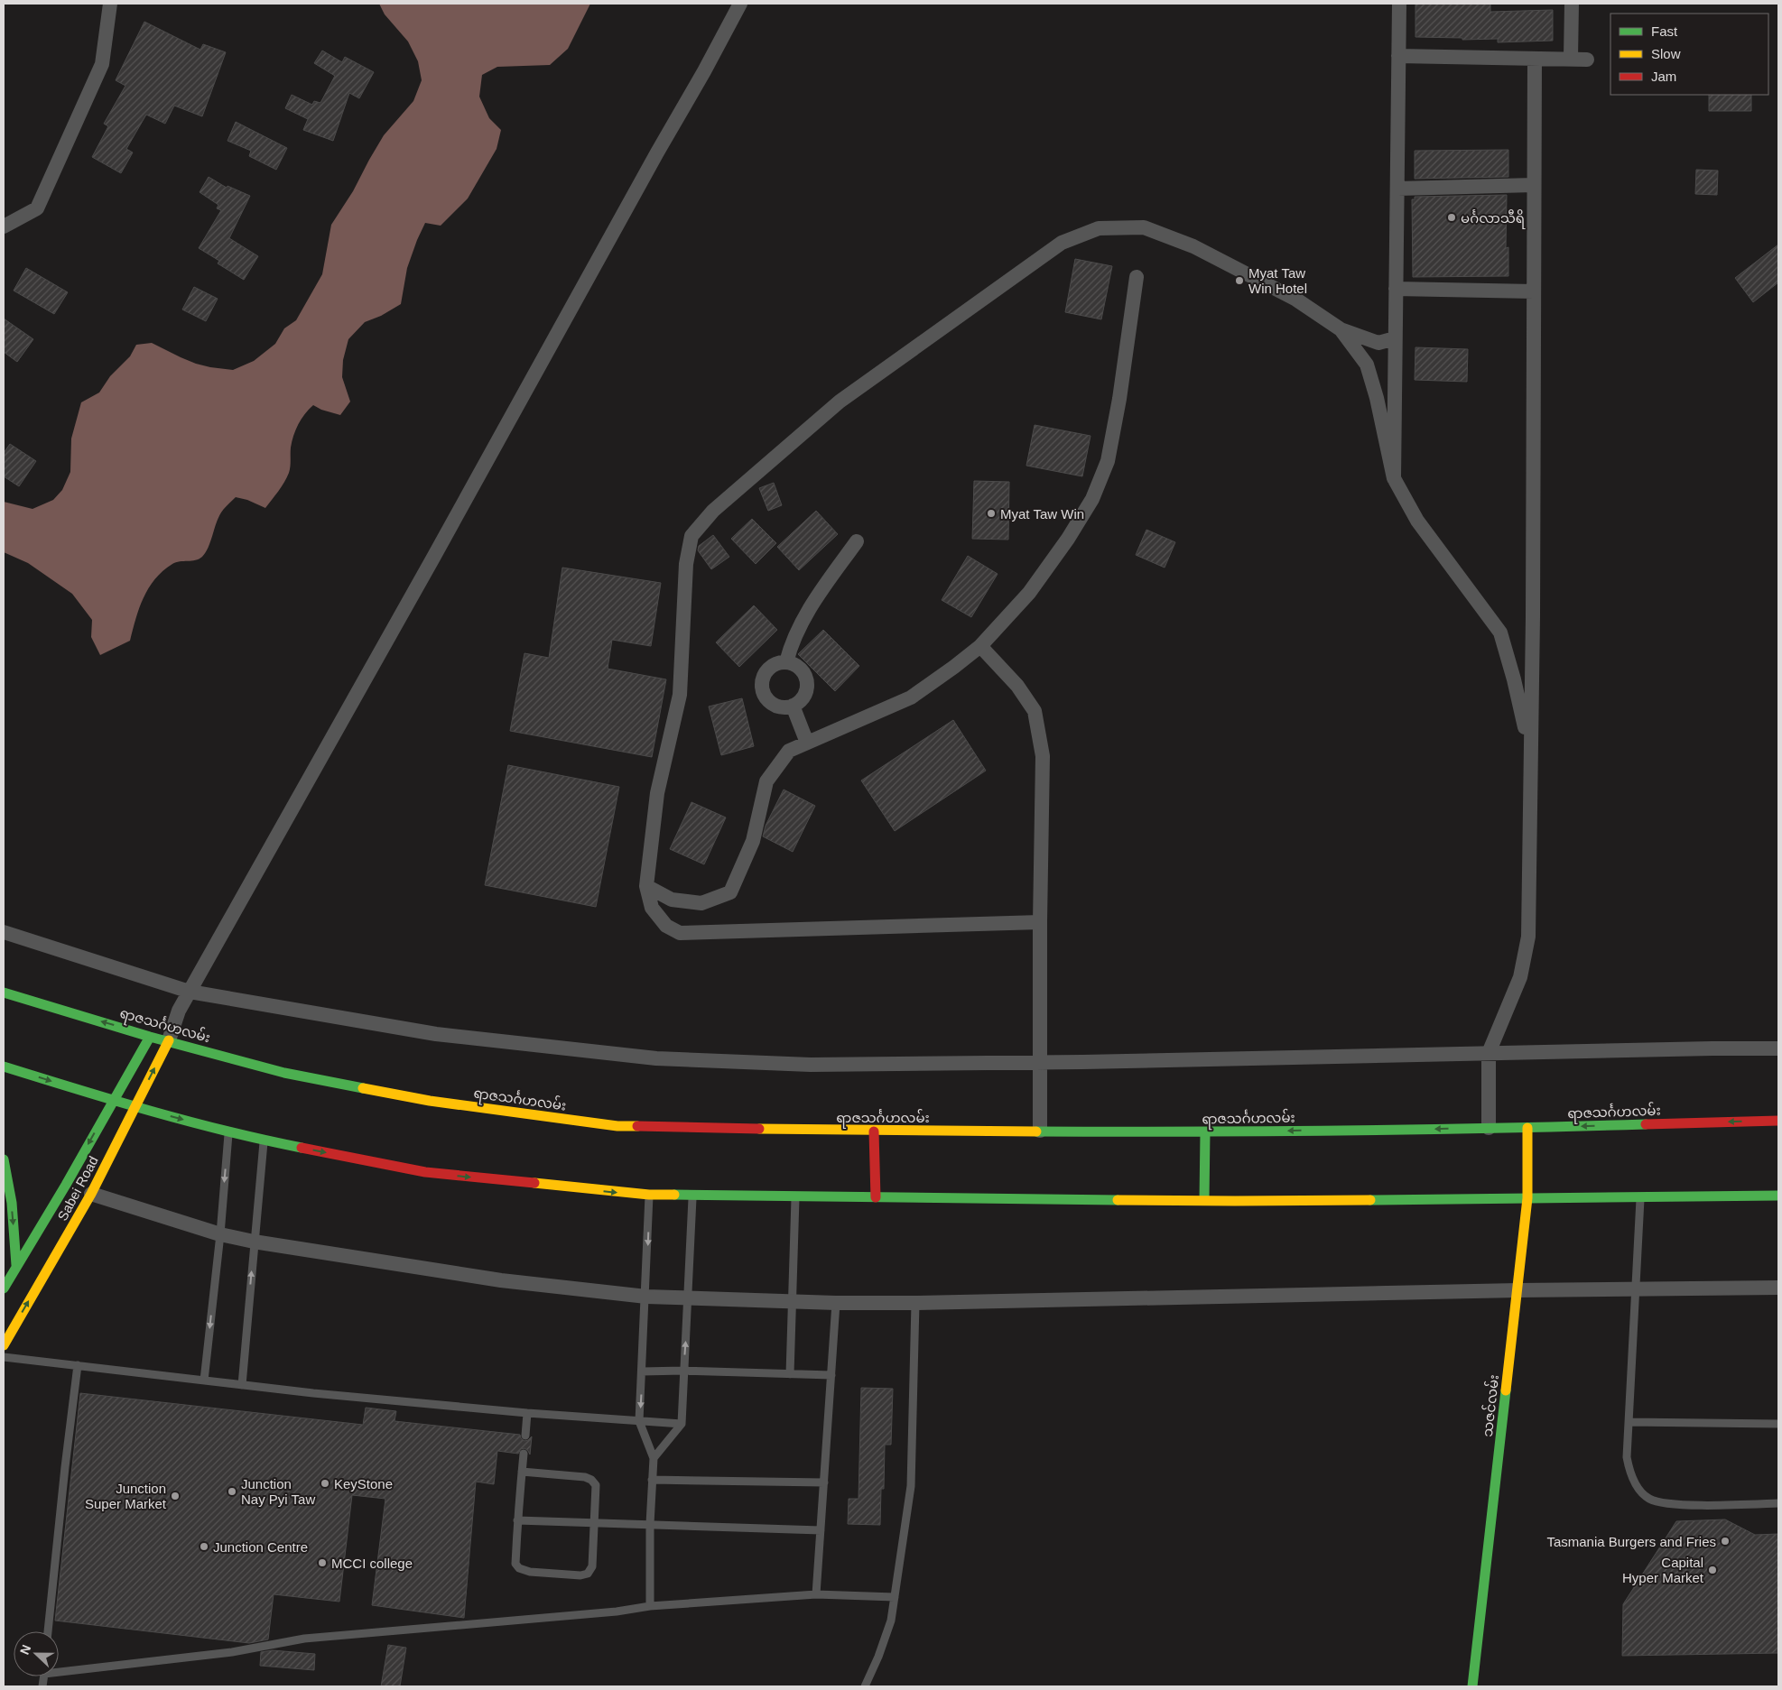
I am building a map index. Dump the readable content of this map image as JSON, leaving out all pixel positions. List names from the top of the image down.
{
  "streets": {
    "main road": ["ရာဇသင်္ဂဟလမ်း", "Sabei Road", "သဇင်လမ်း"]
  },
  "crossings": [
    ["ရာဇသင်္ဂဟလမ်း", "Sabei Road"],
    ["ရာဇသင်္ဂဟလမ်း", "သဇင်လမ်း"]
  ],
  "places": [
    "မင်္ဂလာသီရိ",
    "Myat Taw Win Hotel",
    "Myat Taw Win",
    "KeyStone",
    "Junction Nay Pyi Taw",
    "Junction Super Market",
    "Tasmania Burgers and Fries",
    "Junction Centre",
    "MCCI college",
    "Capital Hyper Market"
  ],
  "legend": ["Fast", "Slow", "Jam"],
  "north": "left"
}
